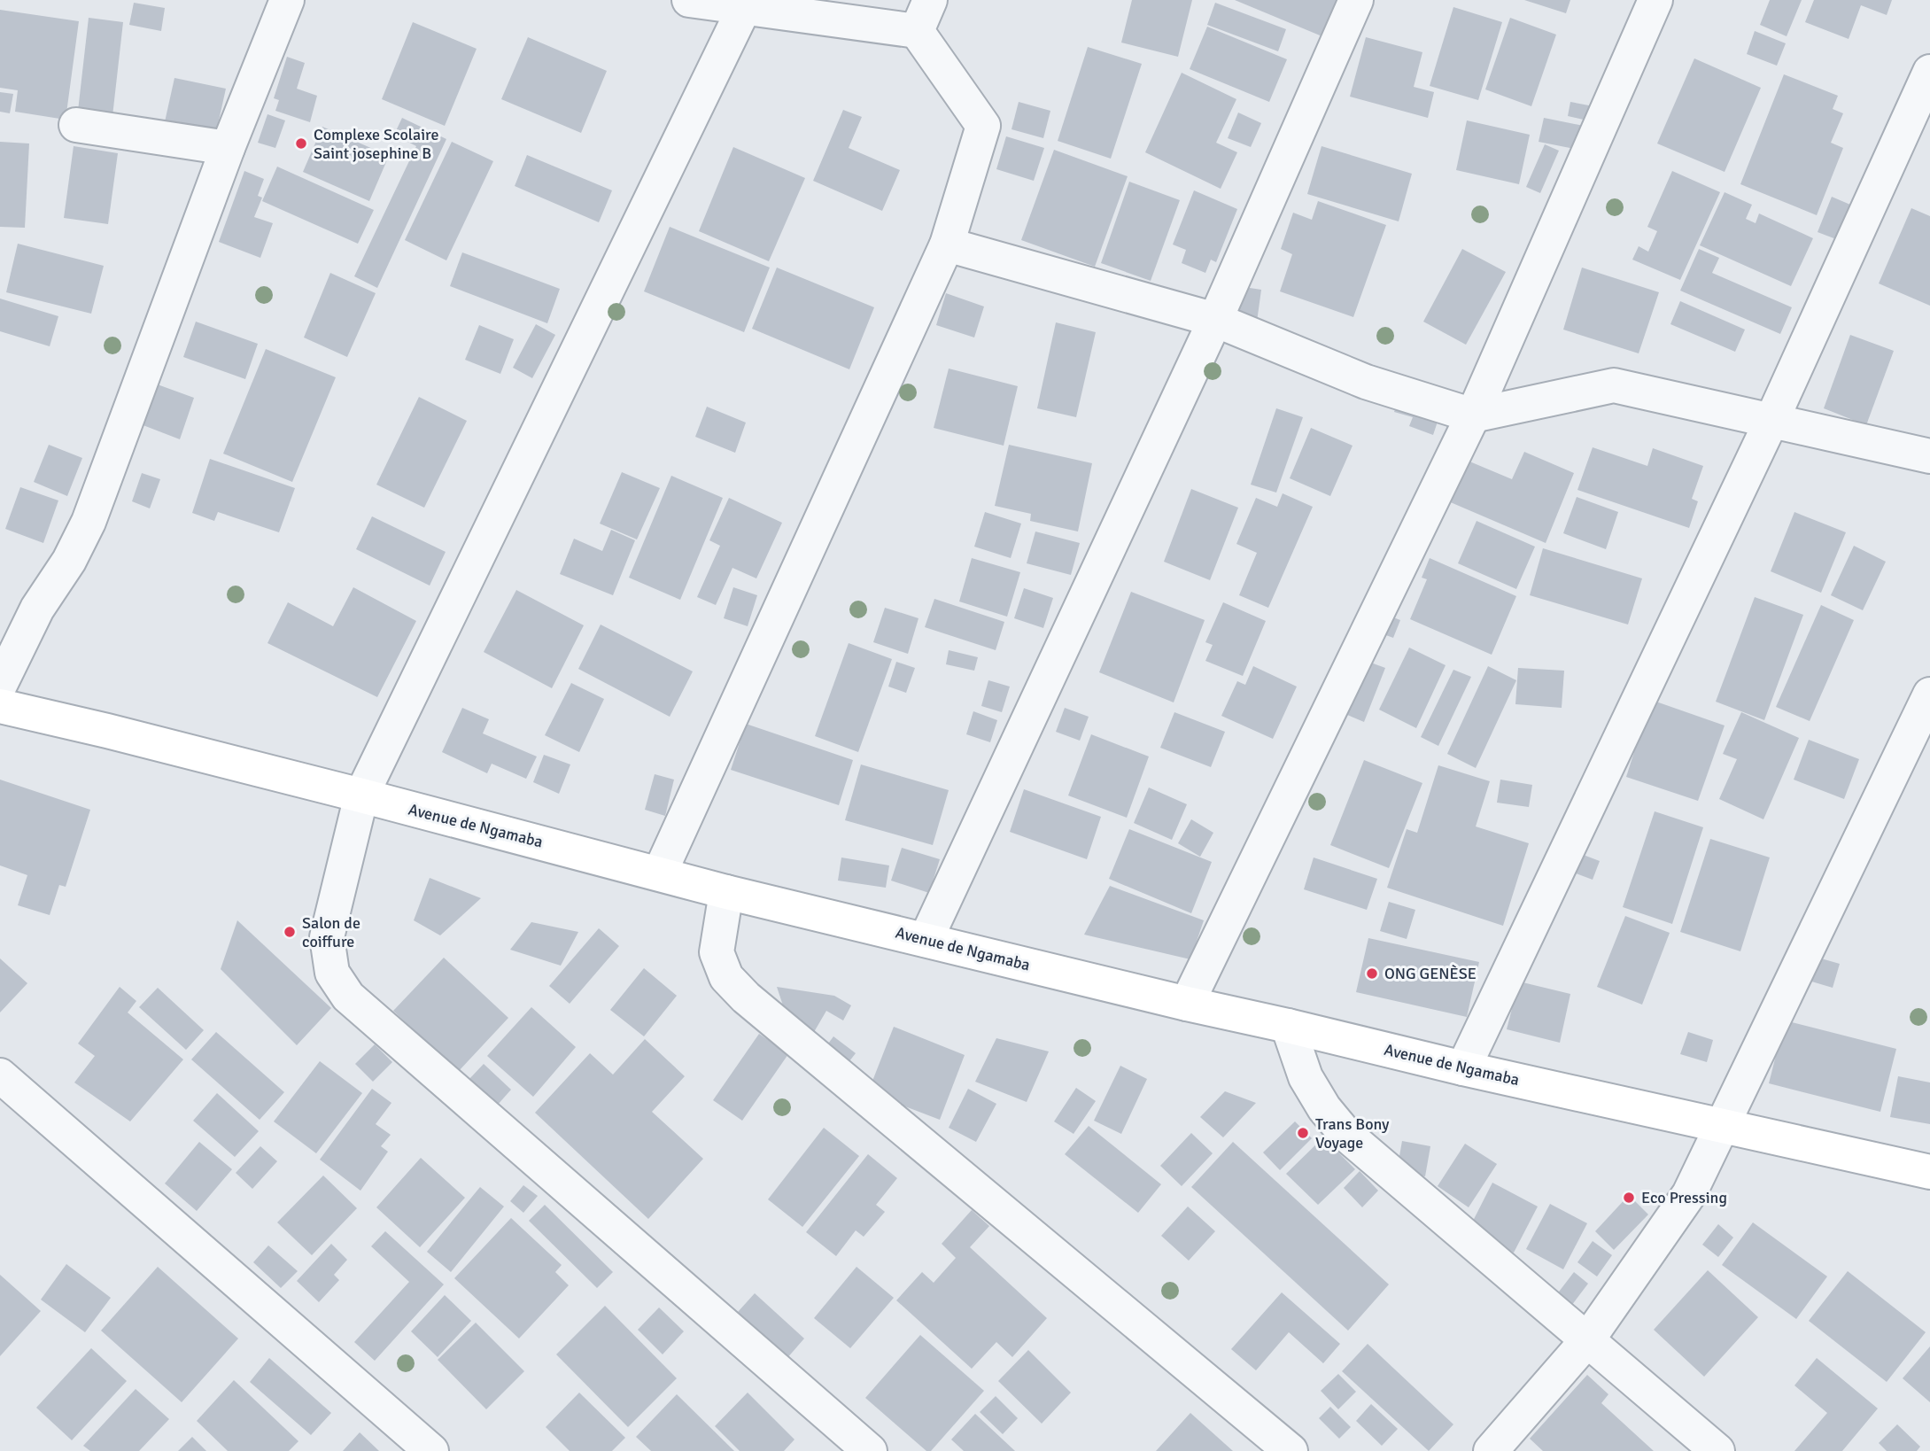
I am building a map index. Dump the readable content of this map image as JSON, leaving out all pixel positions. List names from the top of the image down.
{
  "streets": {
    "main road": ["Avenue de Ngamaba"]
  },
  "places": [
    "Complexe Scolaire Saint josephine B",
    "Salon de coiffure",
    "ONG GENÈSE",
    "Trans Bony Voyage",
    "Eco Pressing"
  ]
}
